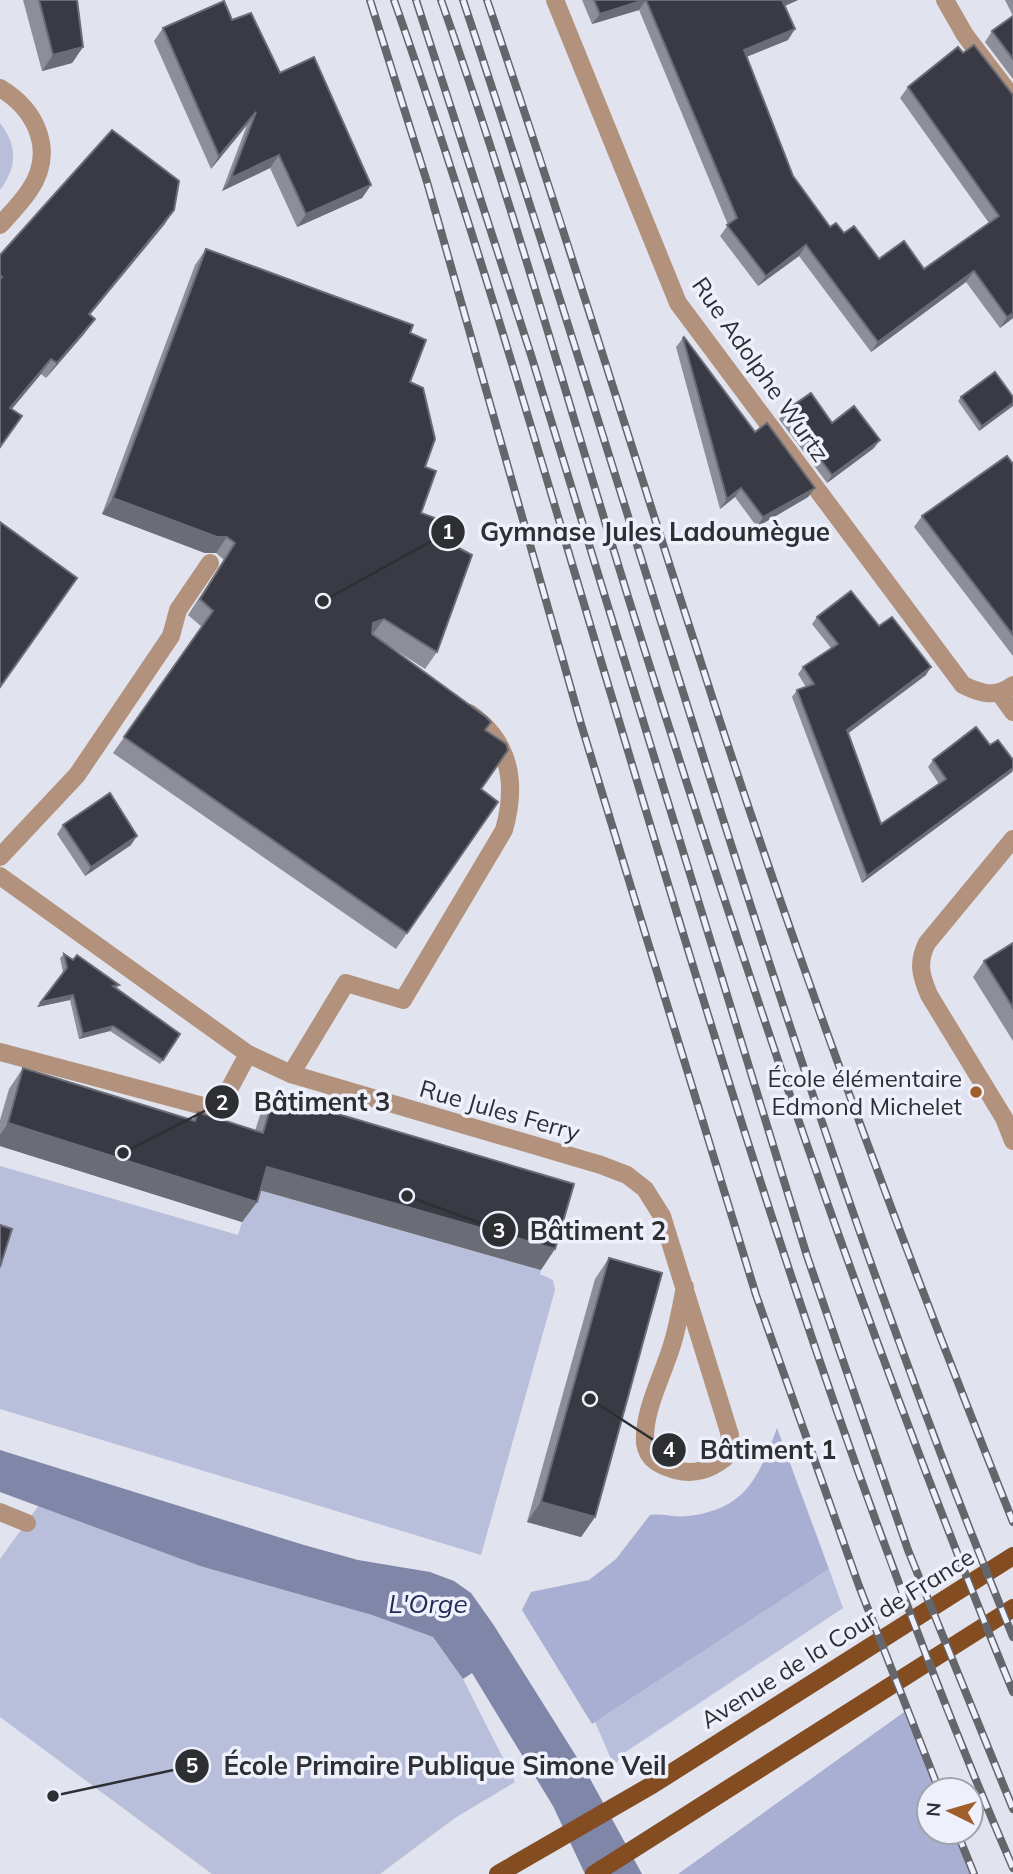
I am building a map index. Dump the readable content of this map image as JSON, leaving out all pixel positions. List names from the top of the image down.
{
  "streets": {
    "main road": ["Avenue de la Cour de France"],
    "street": ["Rue Adolphe Wurtz", "Rue Jules Ferry"]
  },
  "water": ["L'Orge"],
  "places": [
    "Gymnase Jules Ladoumègue",
    "École élémentaire Edmond Michelet",
    "Bâtiment 3",
    "Bâtiment 2",
    "Bâtiment 1",
    "École Primaire Publique Simone Veil"
  ],
  "north": "left"
}
